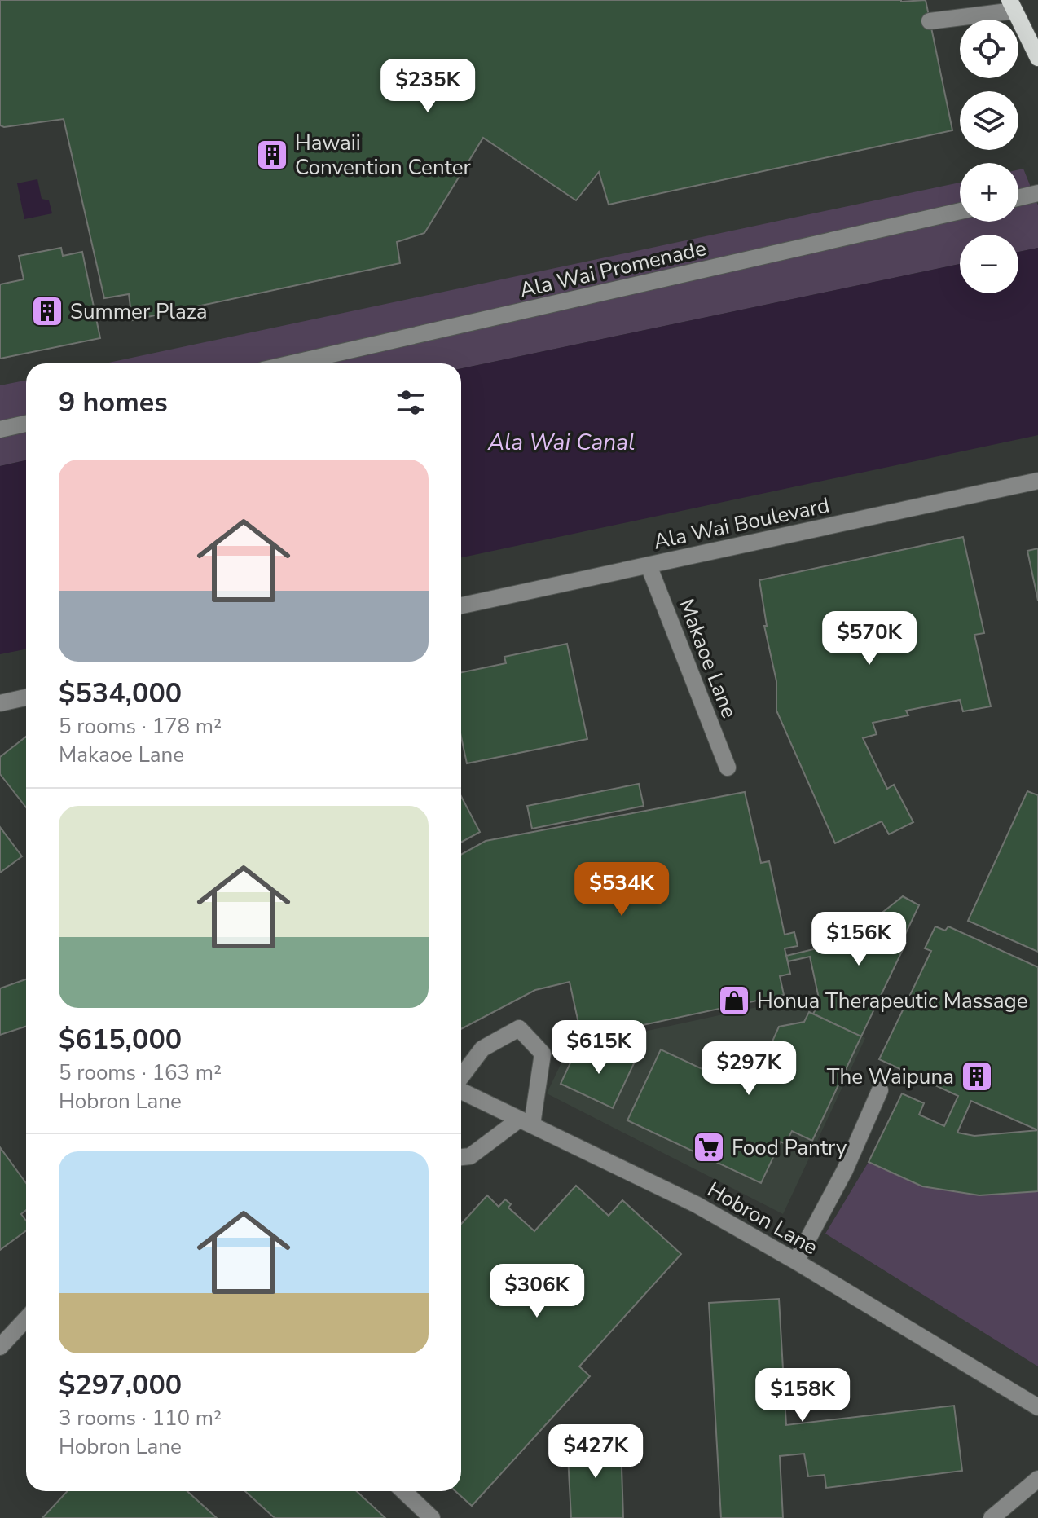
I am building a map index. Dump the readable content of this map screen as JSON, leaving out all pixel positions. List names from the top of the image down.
{
  "streets": {
    "street": [
      "Ala Wai Promenade",
      "Ala Wai Boulevard",
      "Makaoe Lane",
      "Hobron Lane"
    ]
  },
  "crossings": [
    ["Ala Wai Boulevard", "Makaoe Lane"]
  ],
  "water": ["Ala Wai Canal"],
  "places": {
    "building": ["Hawaii Convention Center", "Summer Plaza", "The Waipuna"],
    "shop": ["Honua Therapeutic Massage"],
    "supermarket": ["Food Pantry"]
  },
  "page": {
    "map_buttons": ["+", "−"],
    "price": [
      "$235K",
      "$570K",
      "$534K",
      "$156K",
      "$615K",
      "$297K",
      "$306K",
      "$158K",
      "$427K"
    ],
    "heading": "9 homes",
    "list": [
      {
        "name": "$534,000",
        "note": "5 rooms · 178 m² · Makaoe Lane"
      },
      {
        "name": "$615,000",
        "note": "5 rooms · 163 m² · Hobron Lane"
      },
      {
        "name": "$297,000",
        "note": "3 rooms · 110 m² · Hobron Lane"
      }
    ]
  }
}
